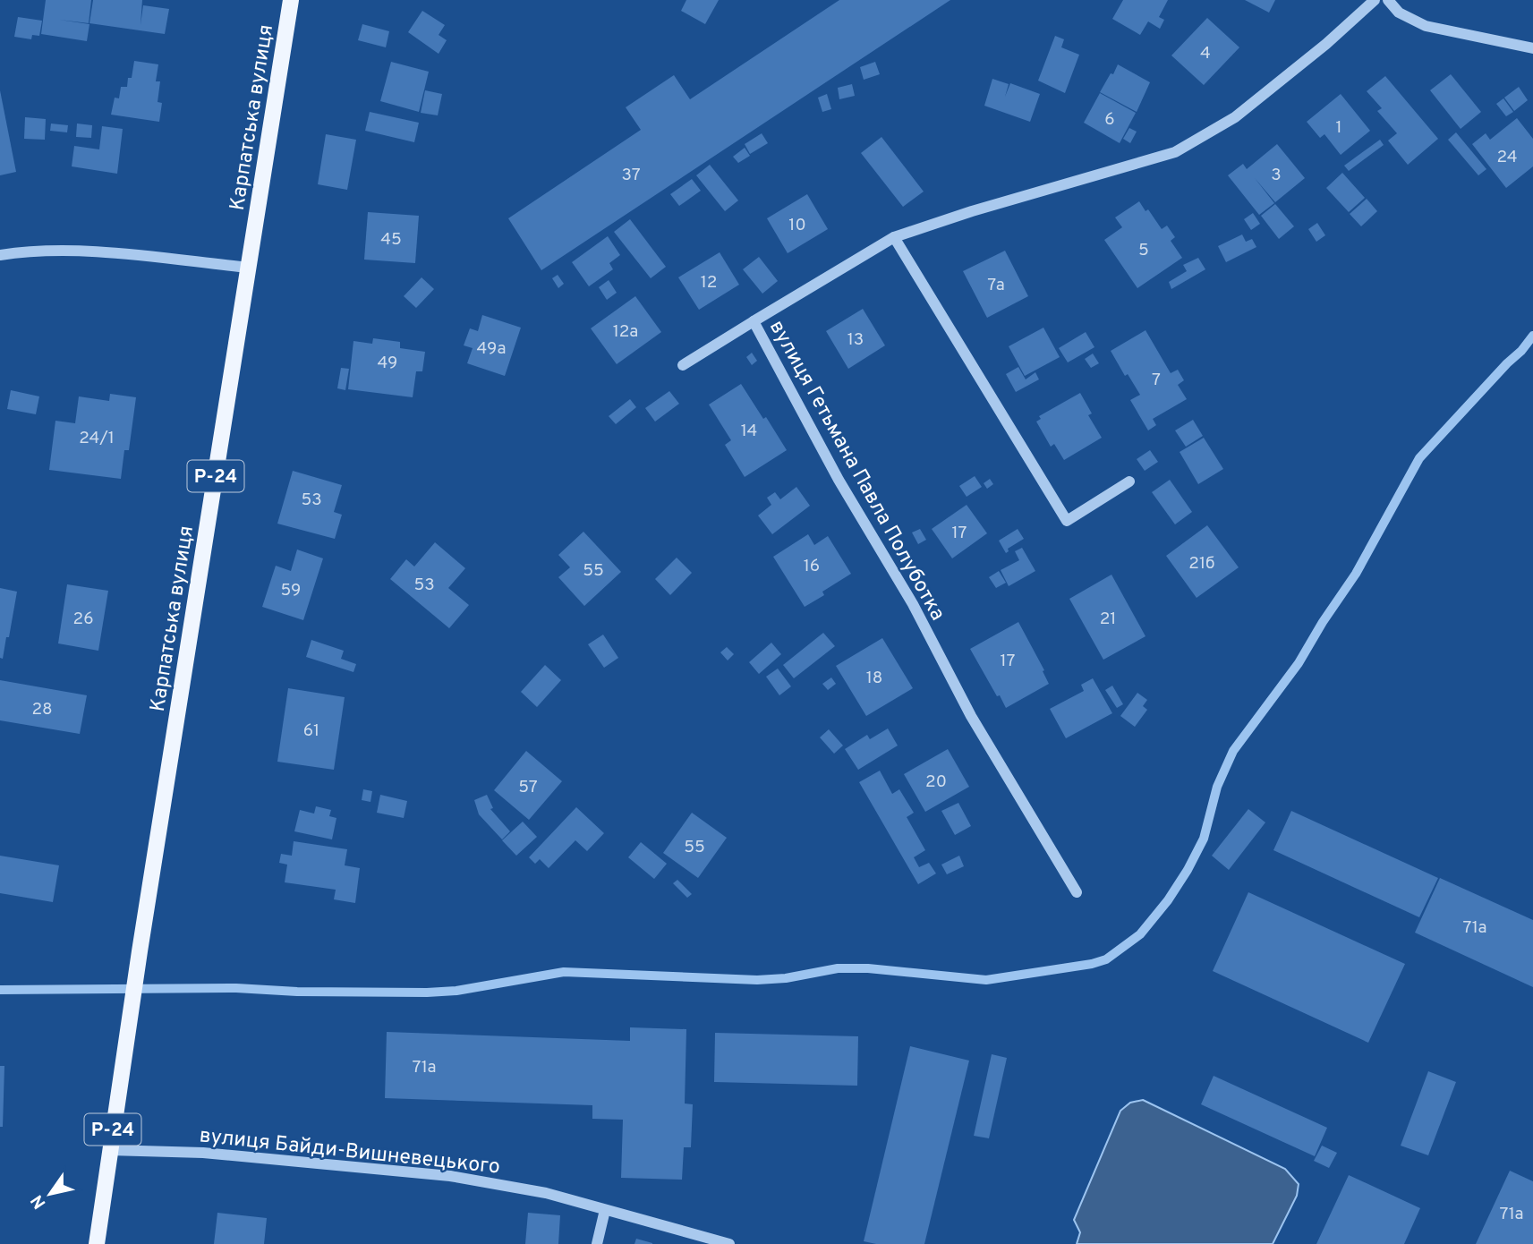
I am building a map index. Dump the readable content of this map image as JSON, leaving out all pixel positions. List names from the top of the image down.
{
  "streets": {
    "main road": ["Карпатська вулиця", "Р-24"],
    "street": ["вулиця Гетьмана Павла Полуботка", "вулиця Байди-Вишневецького"]
  },
  "crossings": [
    ["Карпатська вулиця", "вулиця Байди-Вишневецького"]
  ],
  "house_numbers": [
    "4",
    "6",
    "1",
    "24",
    "37",
    "3",
    "10",
    "45",
    "5",
    "12",
    "7а",
    "12а",
    "13",
    "49а",
    "49",
    "7",
    "14",
    "24/1",
    "53",
    "17",
    "21б",
    "16",
    "55",
    "53",
    "59",
    "26",
    "21",
    "17",
    "18",
    "28",
    "61",
    "20",
    "57",
    "55",
    "71а",
    "71а",
    "71а"
  ],
  "north": "bottom left"
}
